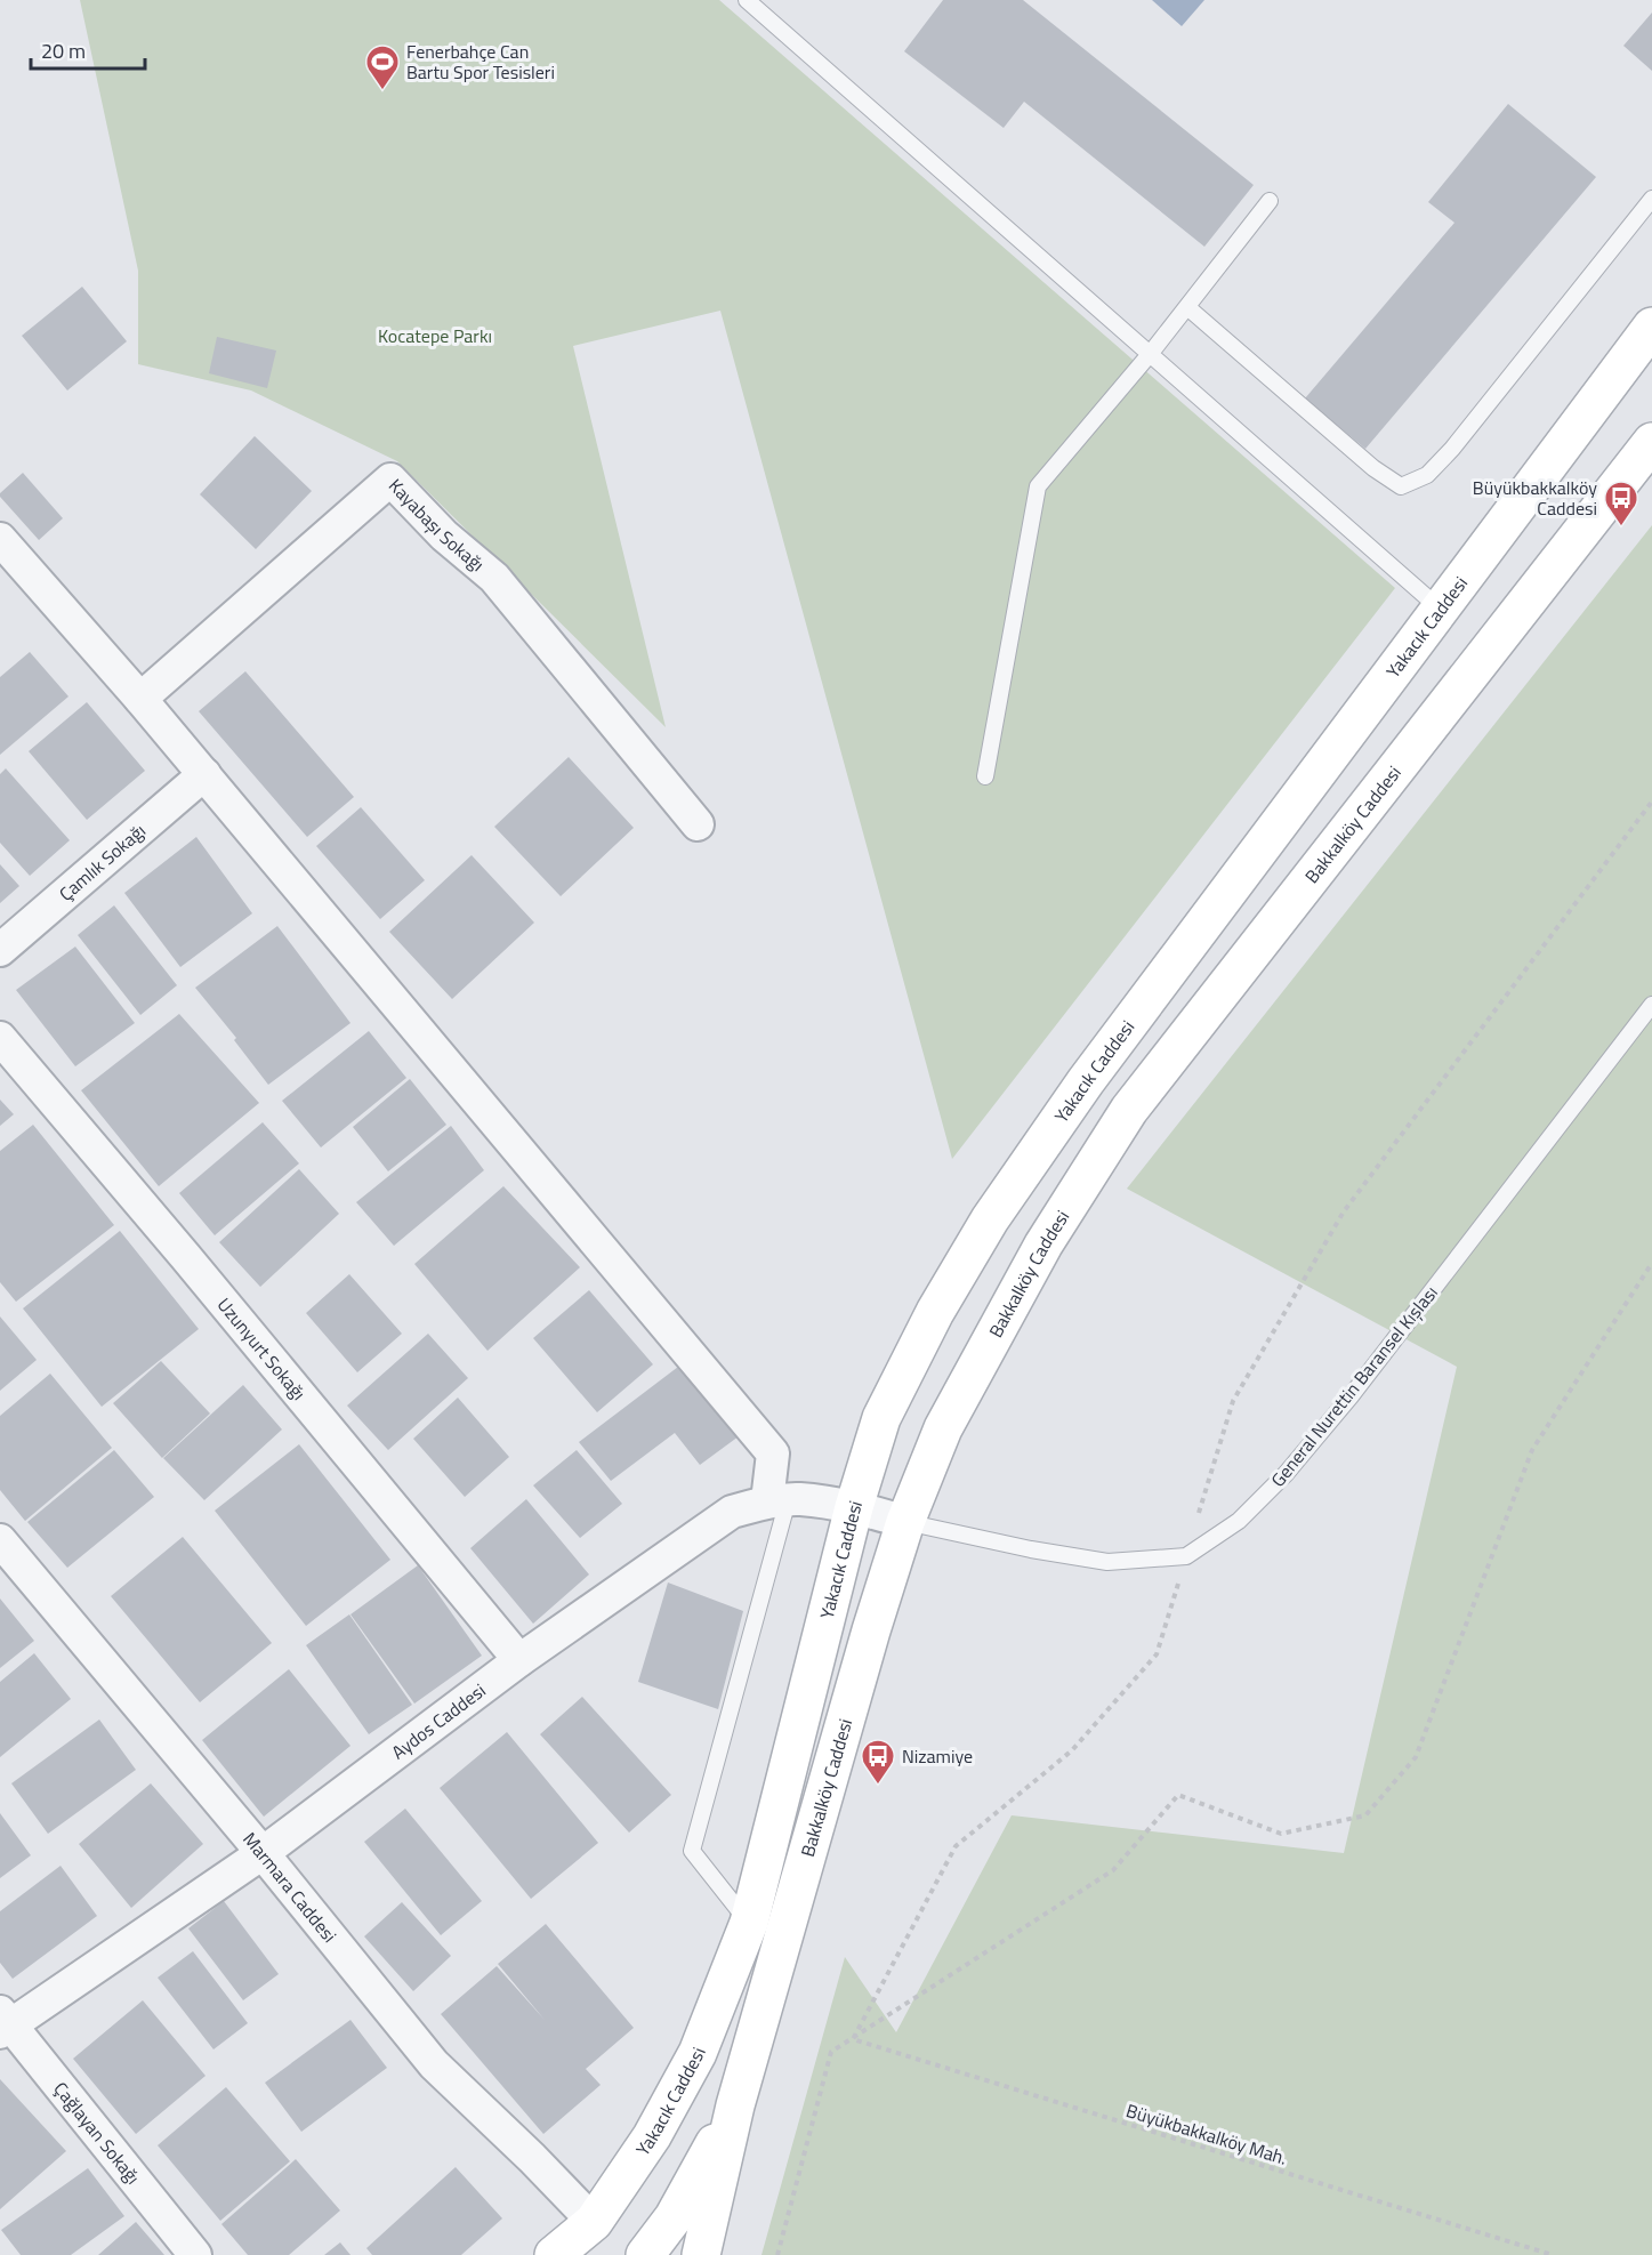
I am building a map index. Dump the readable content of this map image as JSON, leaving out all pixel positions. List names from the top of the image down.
{
  "streets": {
    "main road": ["Yakacık Caddesi", "Bakkalköy Caddesi"],
    "street": [
      "Kayabaşı Sokağı",
      "Çamlık Sokağı",
      "Uzunyurt Sokağı",
      "Aydos Caddesi",
      "Marmara Caddesi",
      "Çağlayan Sokağı"
    ],
    "lane": ["General Nurettin Baransel Kışlası"],
    "path": ["Büyükbakkalköy Mah."]
  },
  "crossings": [
    ["Yakacık Caddesi", "Aydos Caddesi"],
    ["Yakacık Caddesi", "Marmara Caddesi"],
    ["Bakkalköy Caddesi", "Aydos Caddesi"],
    ["Uzunyurt Sokağı", "Aydos Caddesi"],
    ["Aydos Caddesi", "Marmara Caddesi"],
    ["Aydos Caddesi", "Çağlayan Sokağı"]
  ],
  "parks": ["Kocatepe Parkı"],
  "places": {
    "sports": ["Fenerbahçe Can Bartu Spor Tesisleri"],
    "bus stop": ["Büyükbakkalköy Caddesi", "Nizamiye"]
  },
  "scale_bar": "20 m"
}
